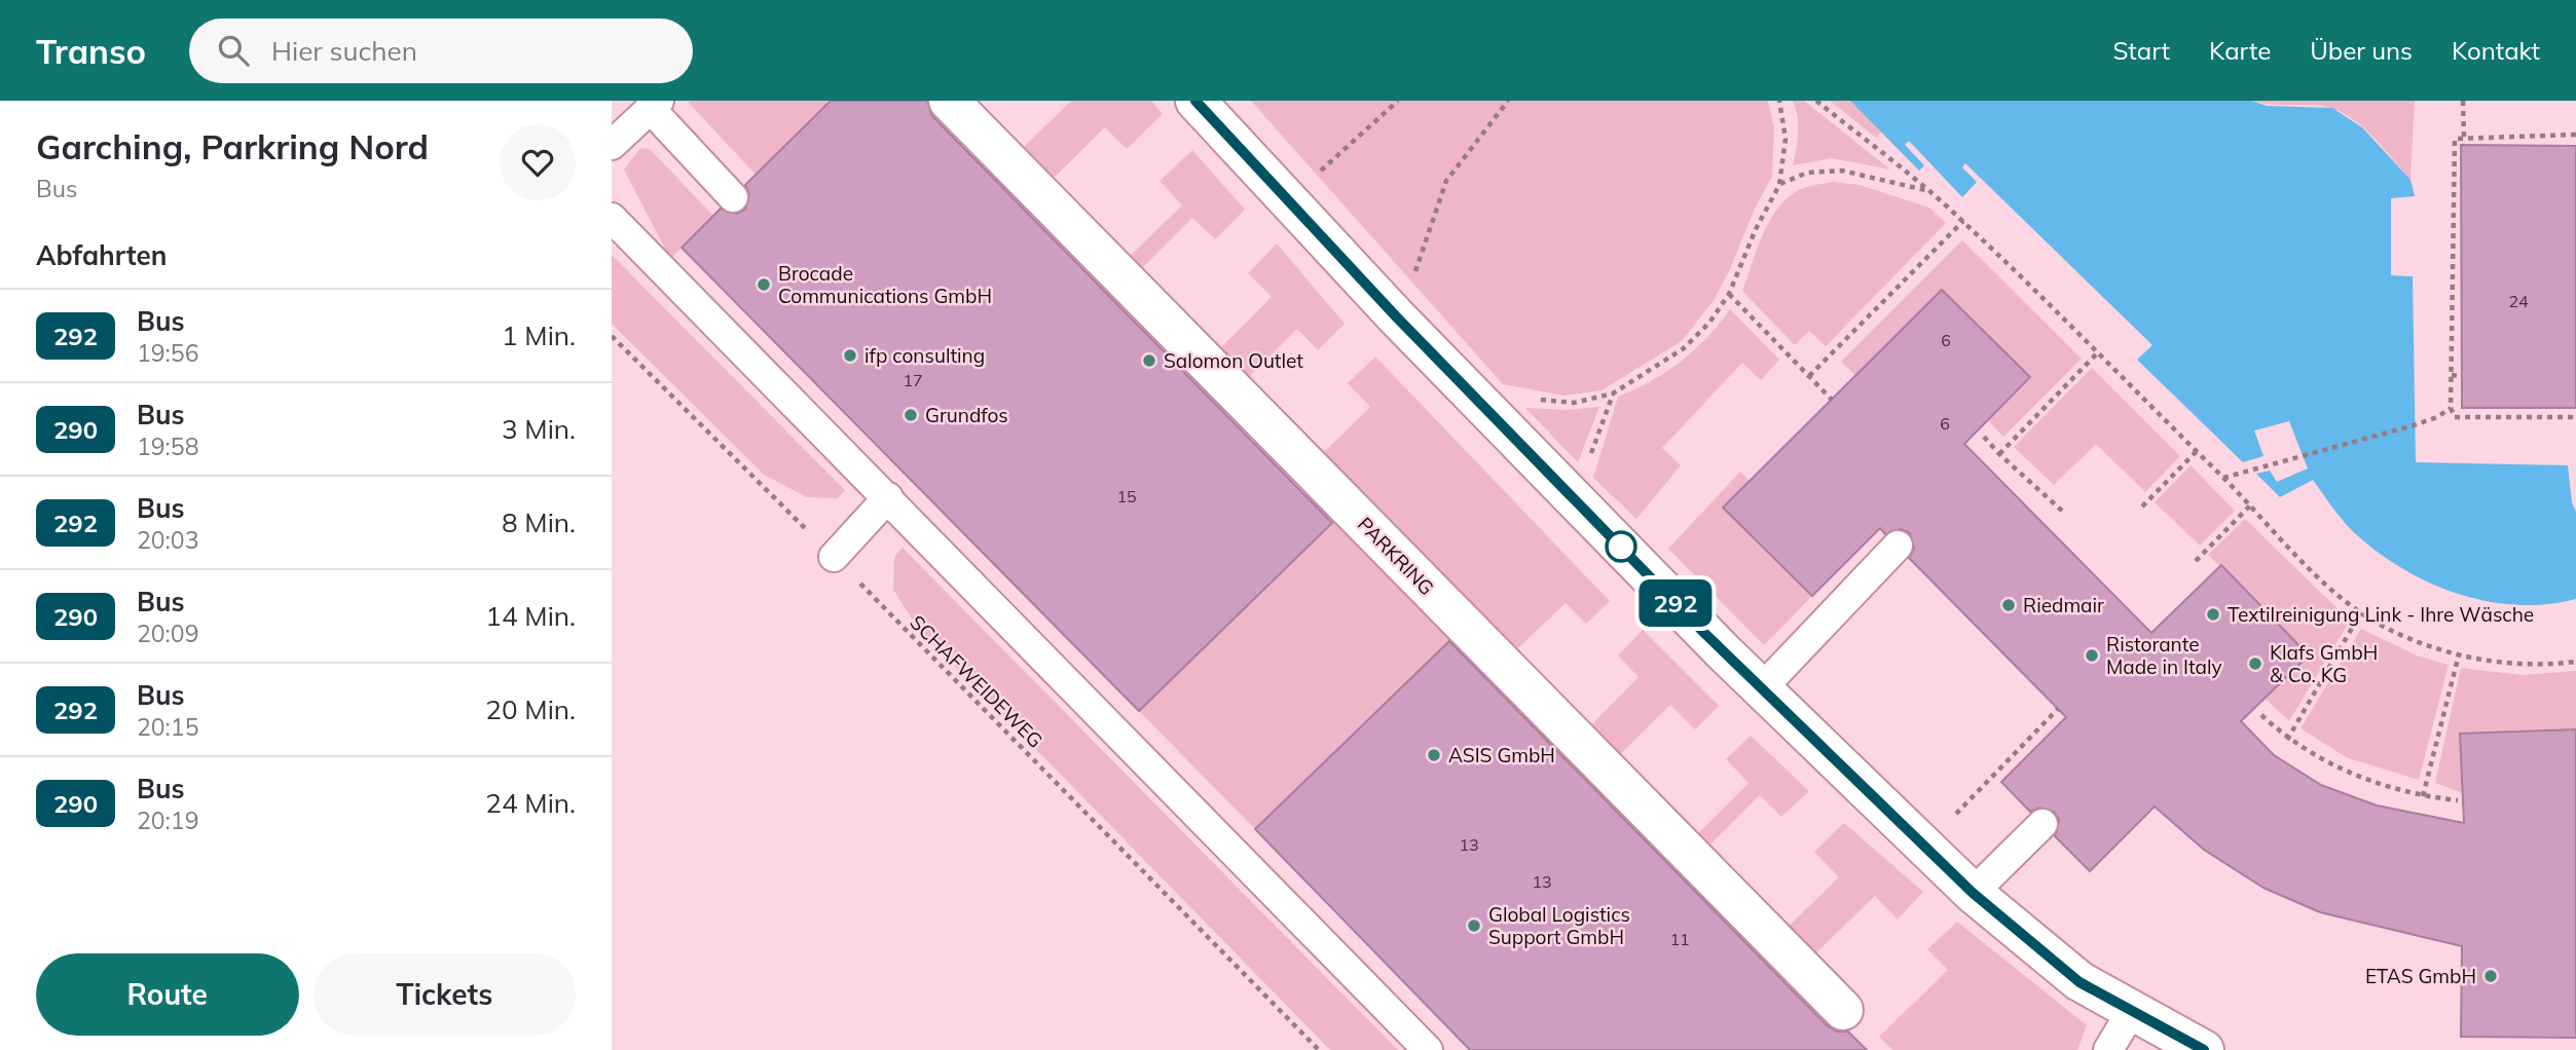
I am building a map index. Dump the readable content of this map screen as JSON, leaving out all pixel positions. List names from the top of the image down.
{
  "streets": {
    "street": ["PARKRING"],
    "path": ["SCHAFWEIDEWEG"]
  },
  "places": [
    "Brocade Communications GmbH",
    "ifp consulting",
    "Salomon Outlet",
    "Grundfos",
    "Riedmair",
    "Textilreinigung Link - Ihre Wäsche",
    "Ristorante Made in Italy",
    "Klafs GmbH & Co. KG",
    "ASIS GmbH",
    "Global Logistics Support GmbH",
    "ETAS GmbH"
  ],
  "lines": ["bus line 292"],
  "house_numbers": [
    "24",
    "6",
    "17",
    "6",
    "15",
    "13",
    "13",
    "11"
  ],
  "page": {
    "header": "Transo",
    "search": "Hier suchen",
    "nav": [
      "Start",
      "Karte",
      "Über uns",
      "Kontakt"
    ],
    "heading": [
      ["Garching, Parkring Nord", "Bus"],
      "Abfahrten"
    ],
    "on_map": "292",
    "list": [
      {
        "mark": "292",
        "name": "Bus",
        "note": "19:56",
        "value": "1 Min."
      },
      {
        "mark": "290",
        "name": "Bus",
        "note": "19:58",
        "value": "3 Min."
      },
      {
        "mark": "292",
        "name": "Bus",
        "note": "20:03",
        "value": "8 Min."
      },
      {
        "mark": "290",
        "name": "Bus",
        "note": "20:09",
        "value": "14 Min."
      },
      {
        "mark": "292",
        "name": "Bus",
        "note": "20:15",
        "value": "20 Min."
      },
      {
        "mark": "290",
        "name": "Bus",
        "note": "20:19",
        "value": "24 Min."
      }
    ],
    "buttons": ["Route", "Tickets"]
  }
}
